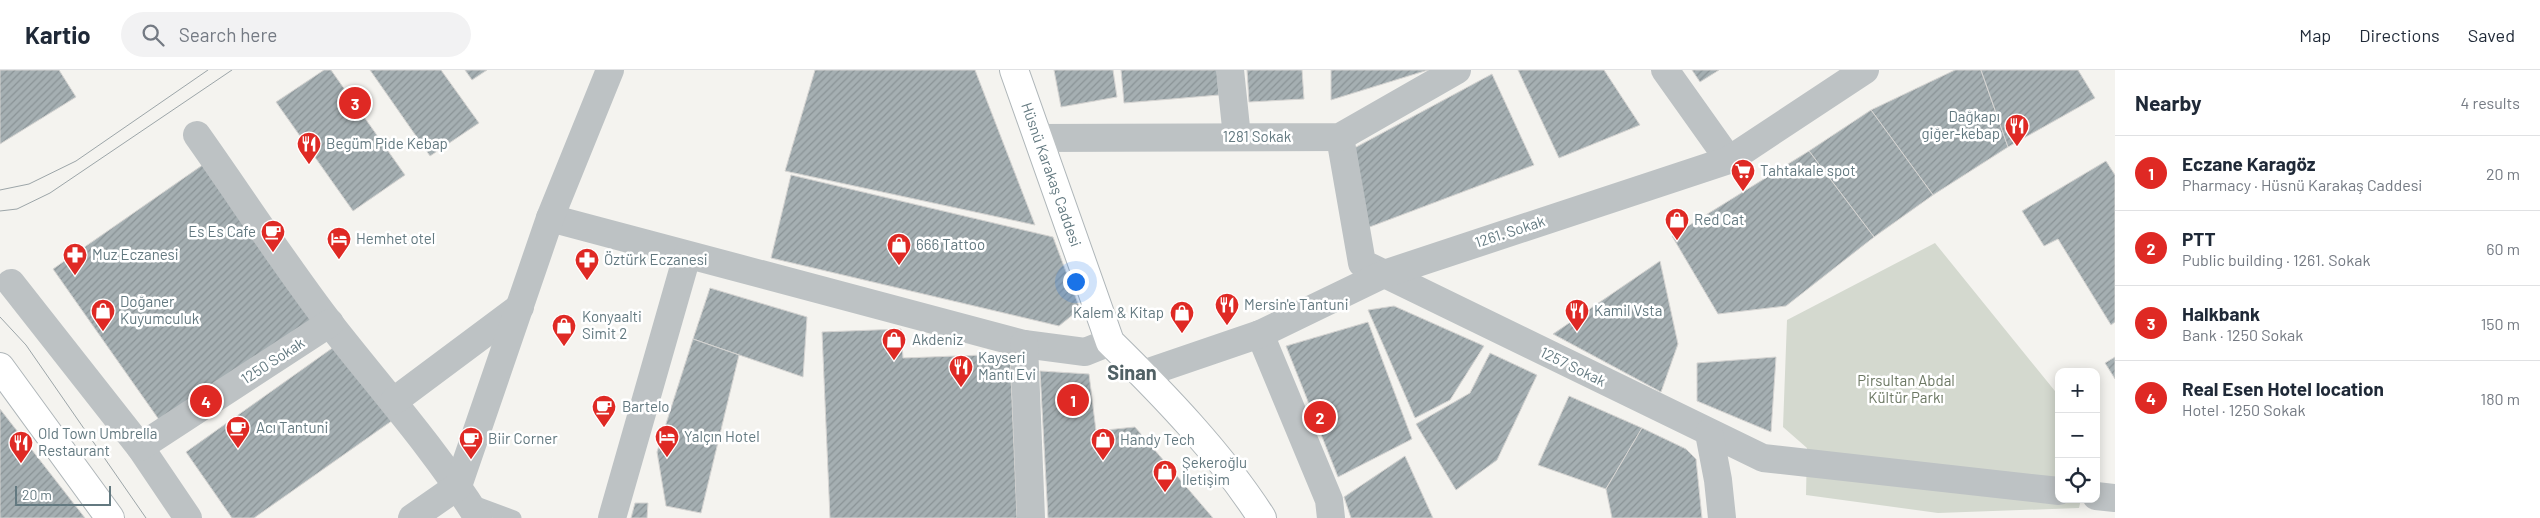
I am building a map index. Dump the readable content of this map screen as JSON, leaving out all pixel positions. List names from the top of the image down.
{
  "streets": {
    "street": [
      "1281 Sokak",
      "Hüsnü Karakaş Caddesi",
      "1261. Sokak",
      "1250 Sokak",
      "1257 Sokak"
    ]
  },
  "crossings": [
    ["1281 Sokak", "Hüsnü Karakaş Caddesi"],
    ["1281 Sokak", "1257 Sokak"],
    ["Hüsnü Karakaş Caddesi", "1261. Sokak"],
    ["1261. Sokak", "1257 Sokak"]
  ],
  "districts": ["Sinan"],
  "parks": ["Pirsultan Abdal Kültür Parkı"],
  "places": {
    "restaurant": [
      "Dağkapı giğer-kebap",
      "Begüm Pide Kebap",
      "Mersin'e Tantuni",
      "Kamil Vsta",
      "Kayseri Mantı Evi",
      "Old Town Umbrella Restaurant"
    ],
    "supermarket": ["Tahtakale spot"],
    "shop": [
      "Red Cat",
      "666 Tattoo",
      "Doğaner Kuyumculuk",
      "Kalem & Kitap",
      "Konyaalti Simit 2",
      "Akdeniz",
      "Handy Tech",
      "Şekeroğlu İletişim"
    ],
    "cafe": [
      "Es Es Cafe",
      "Bartelo",
      "Acı Tantuni",
      "Biir Corner"
    ],
    "hotel": ["Hemhet otel", "Yalçın Hotel"],
    "pharmacy": ["Muz Eczanesi", "Öztürk Eczanesi"]
  },
  "scale_bar": "20 m",
  "page": {
    "header": "Kartio",
    "search": "Search here",
    "nav": ["Map", "Directions", "Saved"],
    "heading": ["Nearby", "4 results"],
    "pins": [
      "3",
      "1",
      "4",
      "2"
    ],
    "list": [
      {
        "mark": "1",
        "name": "Eczane Karagöz",
        "note": "Pharmacy · Hüsnü Karakaş Caddesi",
        "value": "20 m"
      },
      {
        "mark": "2",
        "name": "PTT",
        "note": "Public building · 1261. Sokak",
        "value": "60 m"
      },
      {
        "mark": "3",
        "name": "Halkbank",
        "note": "Bank · 1250 Sokak",
        "value": "150 m"
      },
      {
        "mark": "4",
        "name": "Real Esen Hotel location",
        "note": "Hotel · 1250 Sokak",
        "value": "180 m"
      }
    ],
    "map_buttons": ["+", "−"],
    "scale": "20 m"
  }
}
